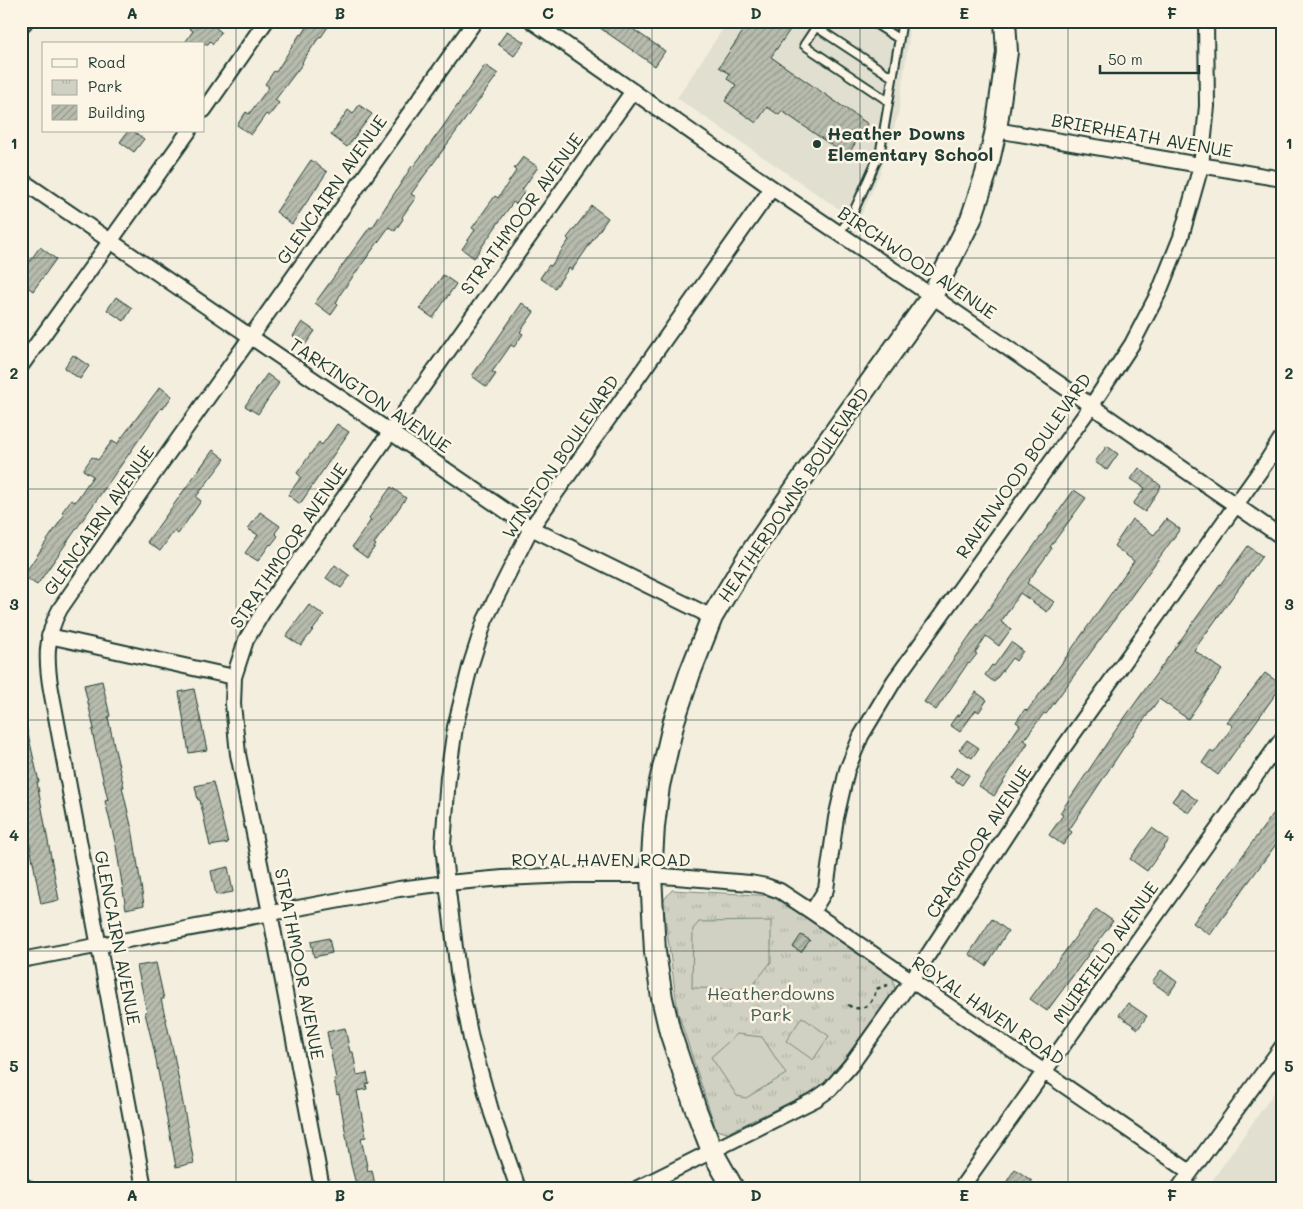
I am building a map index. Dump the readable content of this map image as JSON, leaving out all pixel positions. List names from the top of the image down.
{
  "streets": {
    "street": [
      "BRIERHEATH AVENUE",
      "GLENCAIRN AVENUE",
      "STRATHMOOR AVENUE",
      "BIRCHWOOD AVENUE",
      "TARKINGTON AVENUE",
      "WINSTON BOULEVARD",
      "RAVENWOOD BOULEVARD",
      "HEATHERDOWNS BOULEVARD",
      "CRAGMOOR AVENUE",
      "ROYAL HAVEN ROAD",
      "MUIRFIELD AVENUE"
    ]
  },
  "crossings": [
    ["BRIERHEATH AVENUE", "RAVENWOOD BOULEVARD"],
    ["BRIERHEATH AVENUE", "HEATHERDOWNS BOULEVARD"],
    ["GLENCAIRN AVENUE", "TARKINGTON AVENUE"],
    ["GLENCAIRN AVENUE", "ROYAL HAVEN ROAD"],
    ["STRATHMOOR AVENUE", "BIRCHWOOD AVENUE"],
    ["STRATHMOOR AVENUE", "TARKINGTON AVENUE"],
    ["STRATHMOOR AVENUE", "ROYAL HAVEN ROAD"],
    ["BIRCHWOOD AVENUE", "WINSTON BOULEVARD"],
    ["BIRCHWOOD AVENUE", "RAVENWOOD BOULEVARD"],
    ["BIRCHWOOD AVENUE", "HEATHERDOWNS BOULEVARD"],
    ["BIRCHWOOD AVENUE", "CRAGMOOR AVENUE"],
    ["TARKINGTON AVENUE", "WINSTON BOULEVARD"],
    ["TARKINGTON AVENUE", "HEATHERDOWNS BOULEVARD"],
    ["WINSTON BOULEVARD", "ROYAL HAVEN ROAD"],
    ["RAVENWOOD BOULEVARD", "ROYAL HAVEN ROAD"],
    ["HEATHERDOWNS BOULEVARD", "CRAGMOOR AVENUE"],
    ["HEATHERDOWNS BOULEVARD", "ROYAL HAVEN ROAD"],
    ["CRAGMOOR AVENUE", "ROYAL HAVEN ROAD"],
    ["ROYAL HAVEN ROAD", "MUIRFIELD AVENUE"]
  ],
  "parks": ["Heatherdowns Park"],
  "places": ["Heather Downs Elementary School"],
  "legend": ["Road", "Park", "Building"],
  "scale_bar": "50 m",
  "grid": {
    "columns": [
      "A",
      "B",
      "C",
      "D",
      "E",
      "F"
    ],
    "rows": [
      "1",
      "2",
      "3",
      "4",
      "5"
    ]
  }
}
